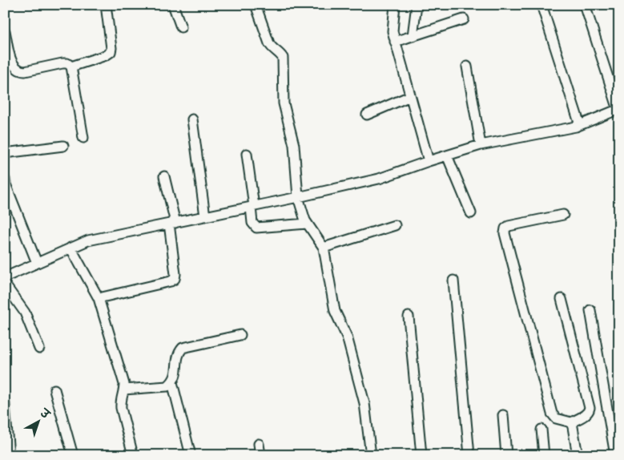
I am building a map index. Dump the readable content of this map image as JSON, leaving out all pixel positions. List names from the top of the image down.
{
  "north": "top right"
}
